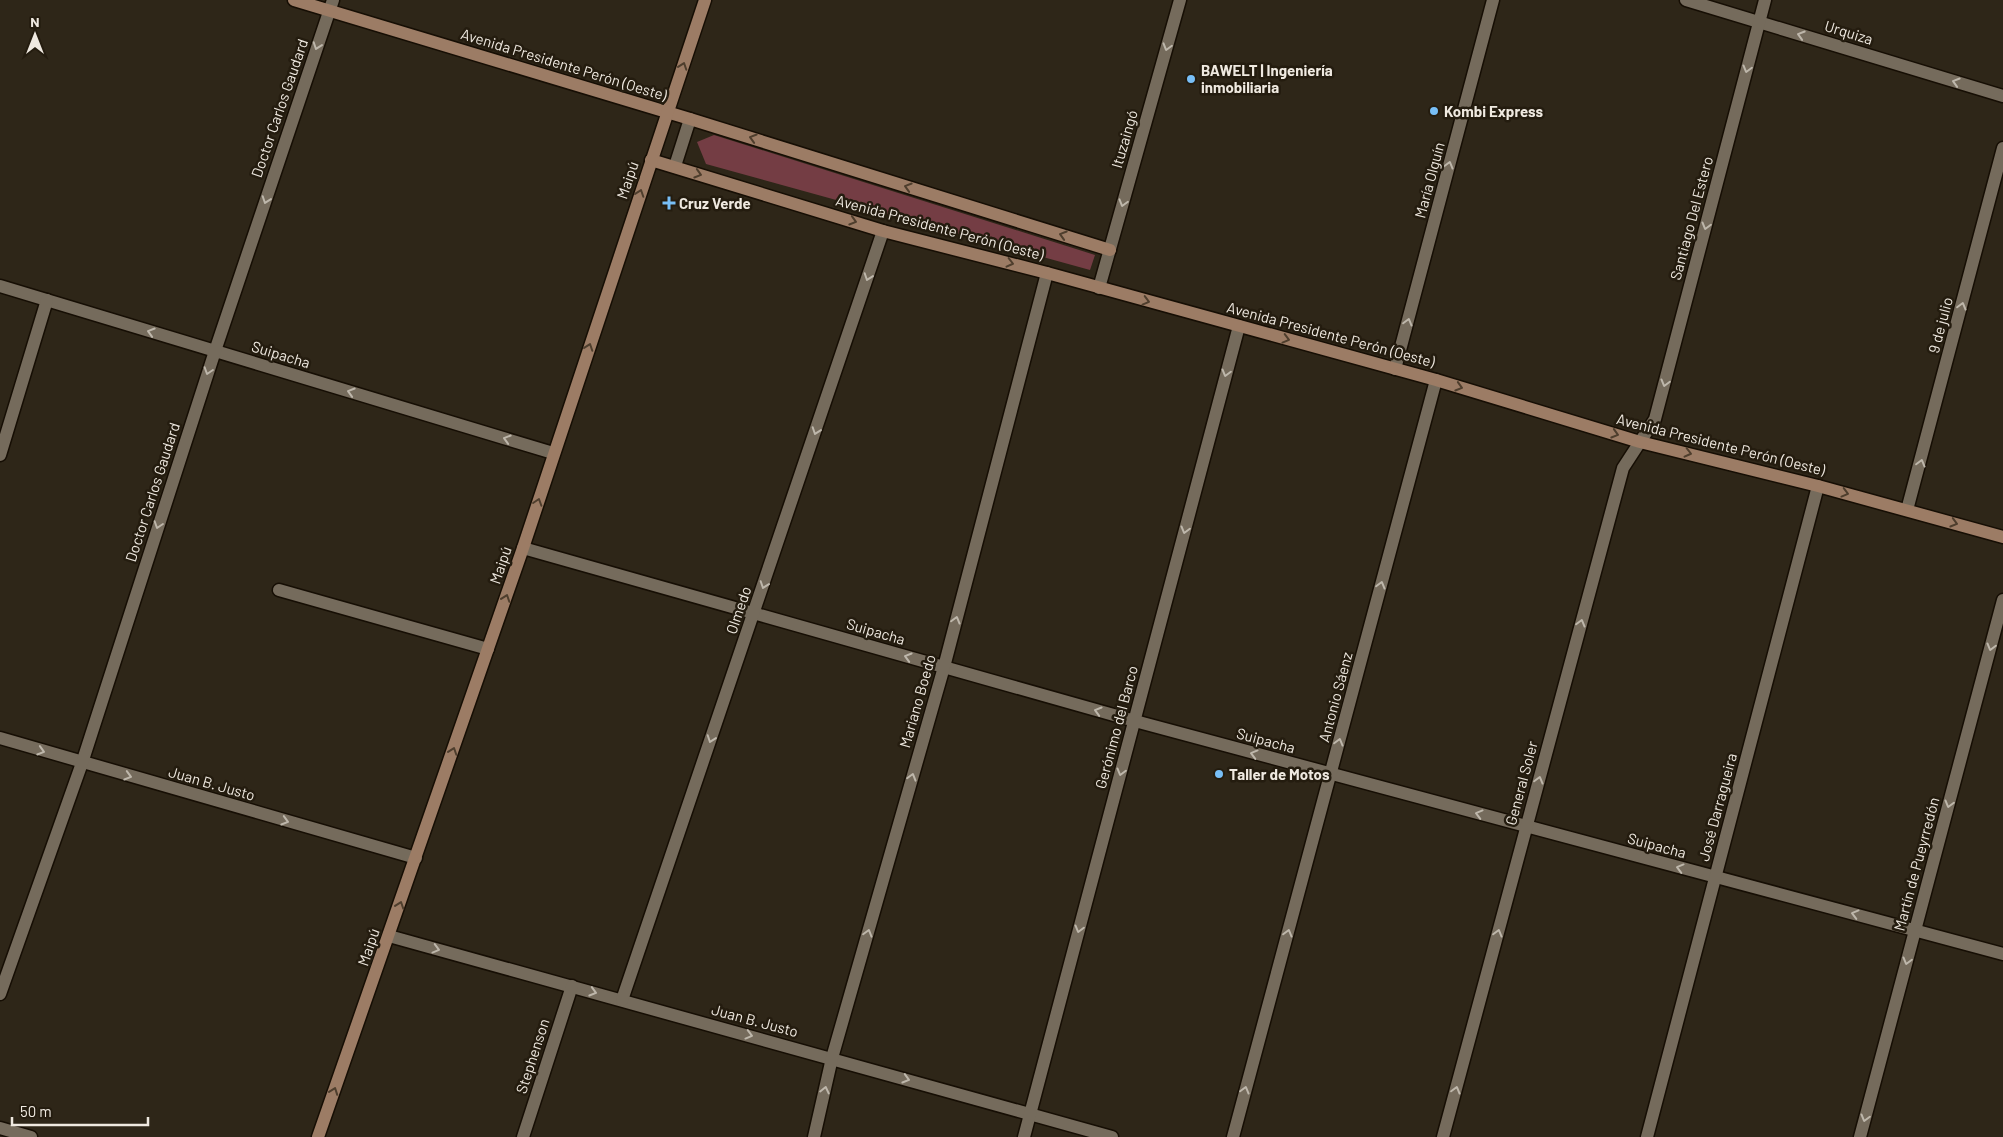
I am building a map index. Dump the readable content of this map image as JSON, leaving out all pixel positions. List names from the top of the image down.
{
  "streets": {
    "main road": ["Avenida Presidente Perón (Oeste)", "Maipú"],
    "street": [
      "Urquiza",
      "Doctor Carlos Gaudard",
      "Ituzaingó",
      "María Olguín",
      "Santiago Del Estero",
      "9 de julio",
      "Suipacha",
      "Olmedo",
      "Antonio Sáenz",
      "Mariano Boedo",
      "Gerónimo del Barco",
      "Juan B. Justo",
      "General Soler",
      "José Darragueira",
      "Martín de Pueyrredón",
      "Stephenson"
    ]
  },
  "crossings": [
    ["Urquiza", "Santiago Del Estero"],
    ["Avenida Presidente Perón (Oeste)", "Doctor Carlos Gaudard"],
    ["Avenida Presidente Perón (Oeste)", "Ituzaingó"],
    ["Avenida Presidente Perón (Oeste)", "Maipú"],
    ["Avenida Presidente Perón (Oeste)", "María Olguín"],
    ["Avenida Presidente Perón (Oeste)", "Santiago Del Estero"],
    ["Avenida Presidente Perón (Oeste)", "9 de julio"],
    ["Avenida Presidente Perón (Oeste)", "Olmedo"],
    ["Avenida Presidente Perón (Oeste)", "Antonio Sáenz"],
    ["Avenida Presidente Perón (Oeste)", "Mariano Boedo"],
    ["Avenida Presidente Perón (Oeste)", "Gerónimo del Barco"],
    ["Avenida Presidente Perón (Oeste)", "General Soler"],
    ["Avenida Presidente Perón (Oeste)", "José Darragueira"],
    ["Doctor Carlos Gaudard", "Suipacha"],
    ["Doctor Carlos Gaudard", "Juan B. Justo"],
    ["Maipú", "Suipacha"],
    ["Maipú", "Juan B. Justo"],
    ["Santiago Del Estero", "General Soler"],
    ["Suipacha", "Olmedo"],
    ["Suipacha", "Antonio Sáenz"],
    ["Suipacha", "Mariano Boedo"],
    ["Suipacha", "Gerónimo del Barco"],
    ["Suipacha", "General Soler"],
    ["Suipacha", "José Darragueira"],
    ["Suipacha", "Martín de Pueyrredón"],
    ["Olmedo", "Juan B. Justo"],
    ["Mariano Boedo", "Juan B. Justo"],
    ["Gerónimo del Barco", "Juan B. Justo"],
    ["Juan B. Justo", "Stephenson"]
  ],
  "one_way": [
    "Urquiza",
    "Doctor Carlos Gaudard",
    "Ituzaingó",
    "Maipú",
    "María Olguín",
    "Santiago Del Estero",
    "9 de julio",
    "Suipacha",
    "Olmedo",
    "Antonio Sáenz",
    "Mariano Boedo",
    "Gerónimo del Barco",
    "Juan B. Justo",
    "General Soler",
    "Martín de Pueyrredón"
  ],
  "places": {
    "other": ["BAWELT | Ingeniería inmobiliaria", "Kombi Express", "Taller de Motos"],
    "health": ["Cruz Verde"]
  },
  "scale_bar": "50 m",
  "north": "top"
}
